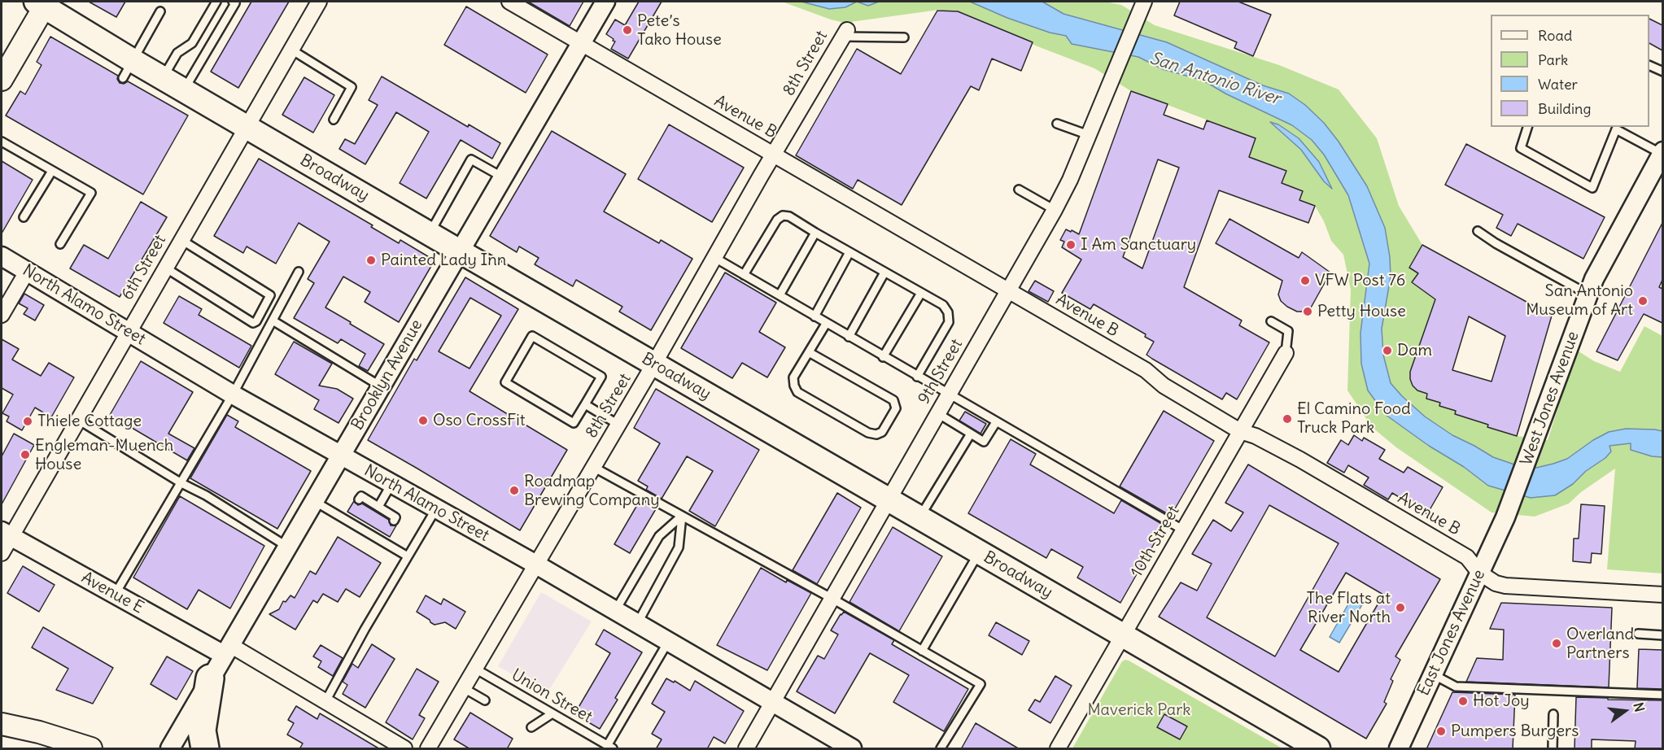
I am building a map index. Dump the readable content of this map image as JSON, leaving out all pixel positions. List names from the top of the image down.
{
  "streets": {
    "main road": ["Broadway"],
    "street": [
      "8th Street",
      "Avenue B",
      "6th Street",
      "North Alamo Street",
      "9th Street",
      "Brooklyn Avenue",
      "West Jones Avenue",
      "10th Street",
      "Avenue E",
      "East Jones Avenue"
    ],
    "lane": ["Union Street"]
  },
  "crossings": [
    ["8th Street", "Avenue B"],
    ["8th Street", "Broadway"],
    ["8th Street", "North Alamo Street"],
    ["8th Street", "Union Street"],
    ["Avenue B", "9th Street"],
    ["Avenue B", "Brooklyn Avenue"],
    ["Avenue B", "10th Street"],
    ["Avenue B", "East Jones Avenue"],
    ["Broadway", "6th Street"],
    ["Broadway", "9th Street"],
    ["Broadway", "Brooklyn Avenue"],
    ["Broadway", "10th Street"],
    ["6th Street", "North Alamo Street"],
    ["6th Street", "Avenue E"],
    ["North Alamo Street", "9th Street"],
    ["North Alamo Street", "Brooklyn Avenue"],
    ["Brooklyn Avenue", "Avenue E"],
    ["West Jones Avenue", "East Jones Avenue"]
  ],
  "water": ["San Antonio River"],
  "parks": ["Maverick Park"],
  "places": [
    "Pete’s Tako House",
    "I Am Sanctuary",
    "Painted Lady Inn",
    "VFW Post 76",
    "San Antonio Museum of Art",
    "Petty House",
    "Dam",
    "El Camino Food Truck Park",
    "Oso CrossFit",
    "Thiele Cottage",
    "Engleman-Muench House",
    "Roadmap Brewing Company",
    "The Flats at River North",
    "Overland Partners",
    "Hot Joy",
    "Pumpers Burgers"
  ],
  "legend": [
    "Road",
    "Park",
    "Water",
    "Building"
  ],
  "north": "right"
}
